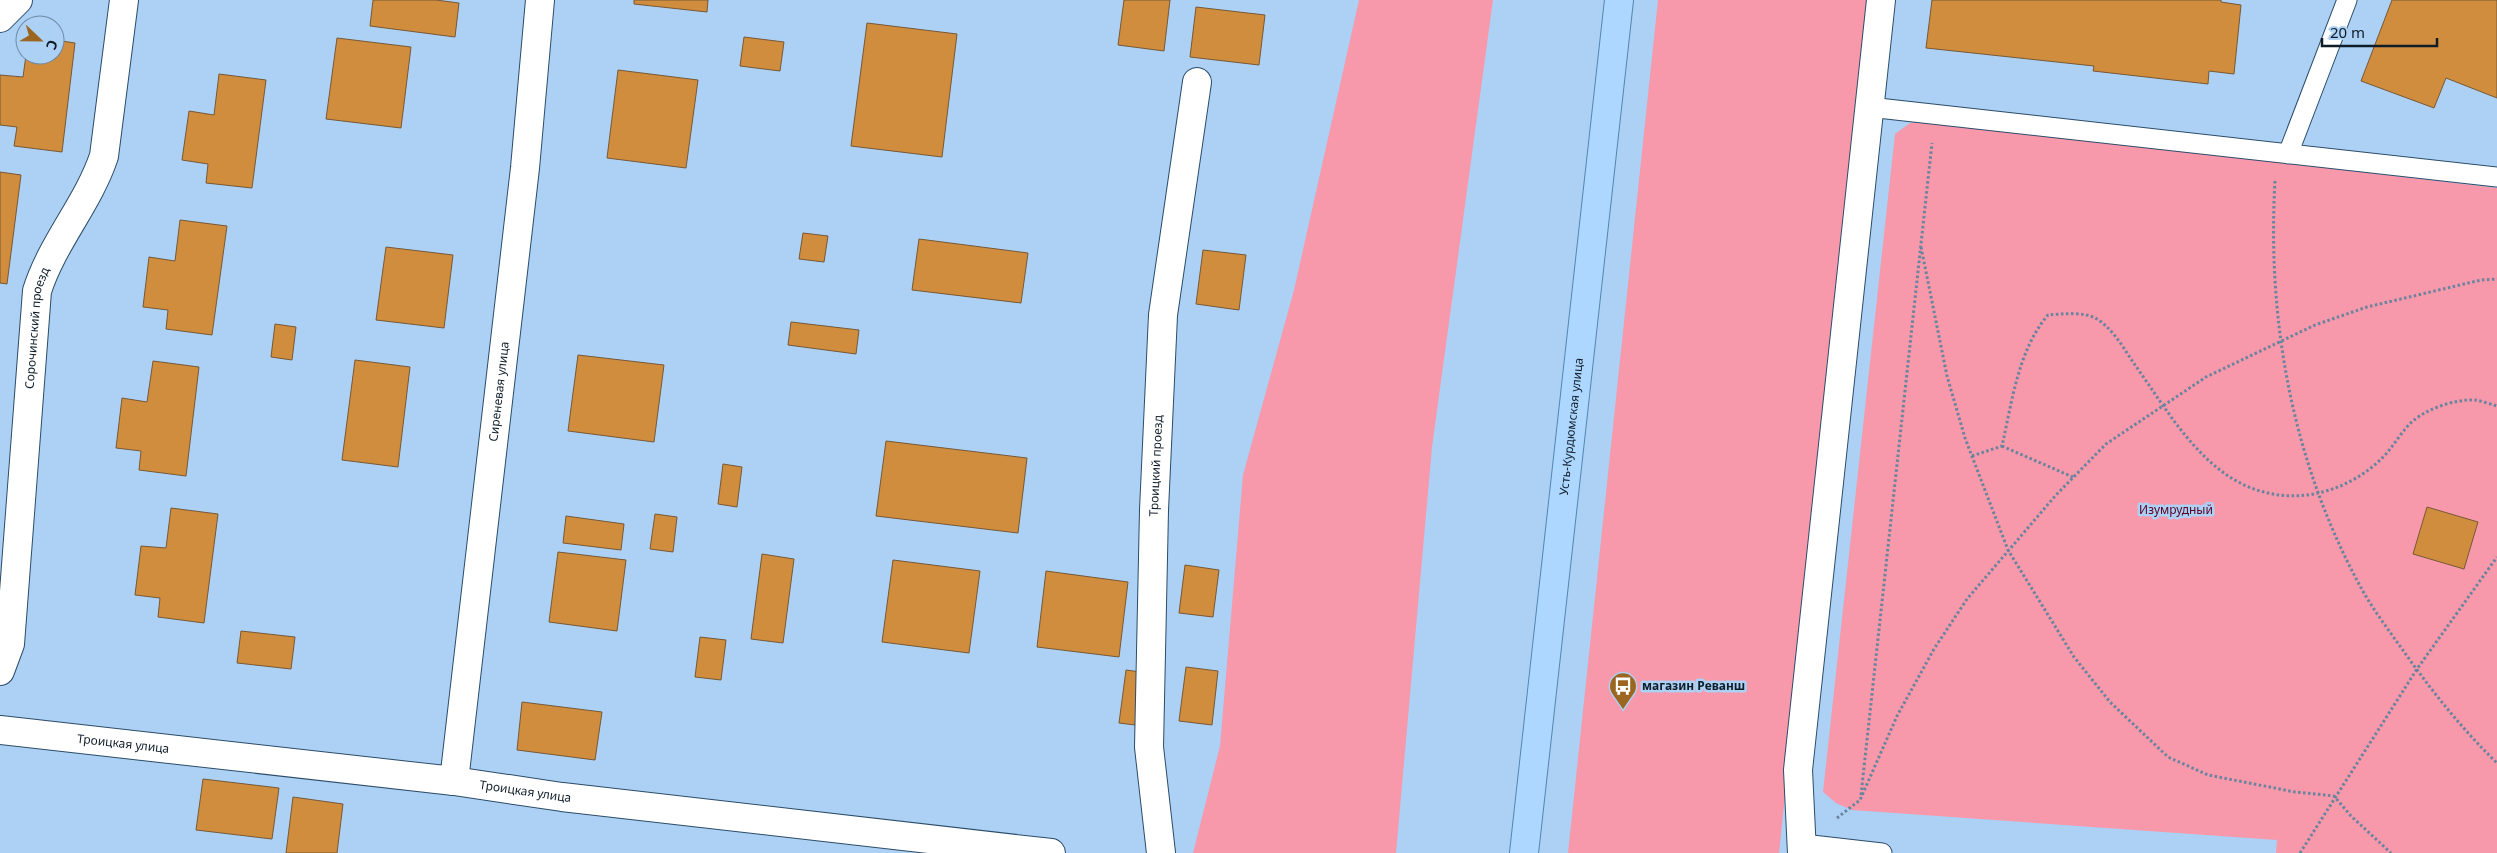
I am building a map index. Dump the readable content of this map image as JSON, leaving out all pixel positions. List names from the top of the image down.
{
  "streets": {
    "main road": ["Усть-Курдюмская улица"],
    "street": [
      "Сорочинский проезд",
      "Сиреневая улица",
      "Троицкий проезд",
      "Троицкая улица"
    ]
  },
  "crossings": [
    ["Сиреневая улица", "Троицкая улица"]
  ],
  "parks": ["Изумрудный"],
  "places": {
    "bus stop": ["магазин Реванш"]
  },
  "scale_bar": "20 m",
  "north": "right"
}
